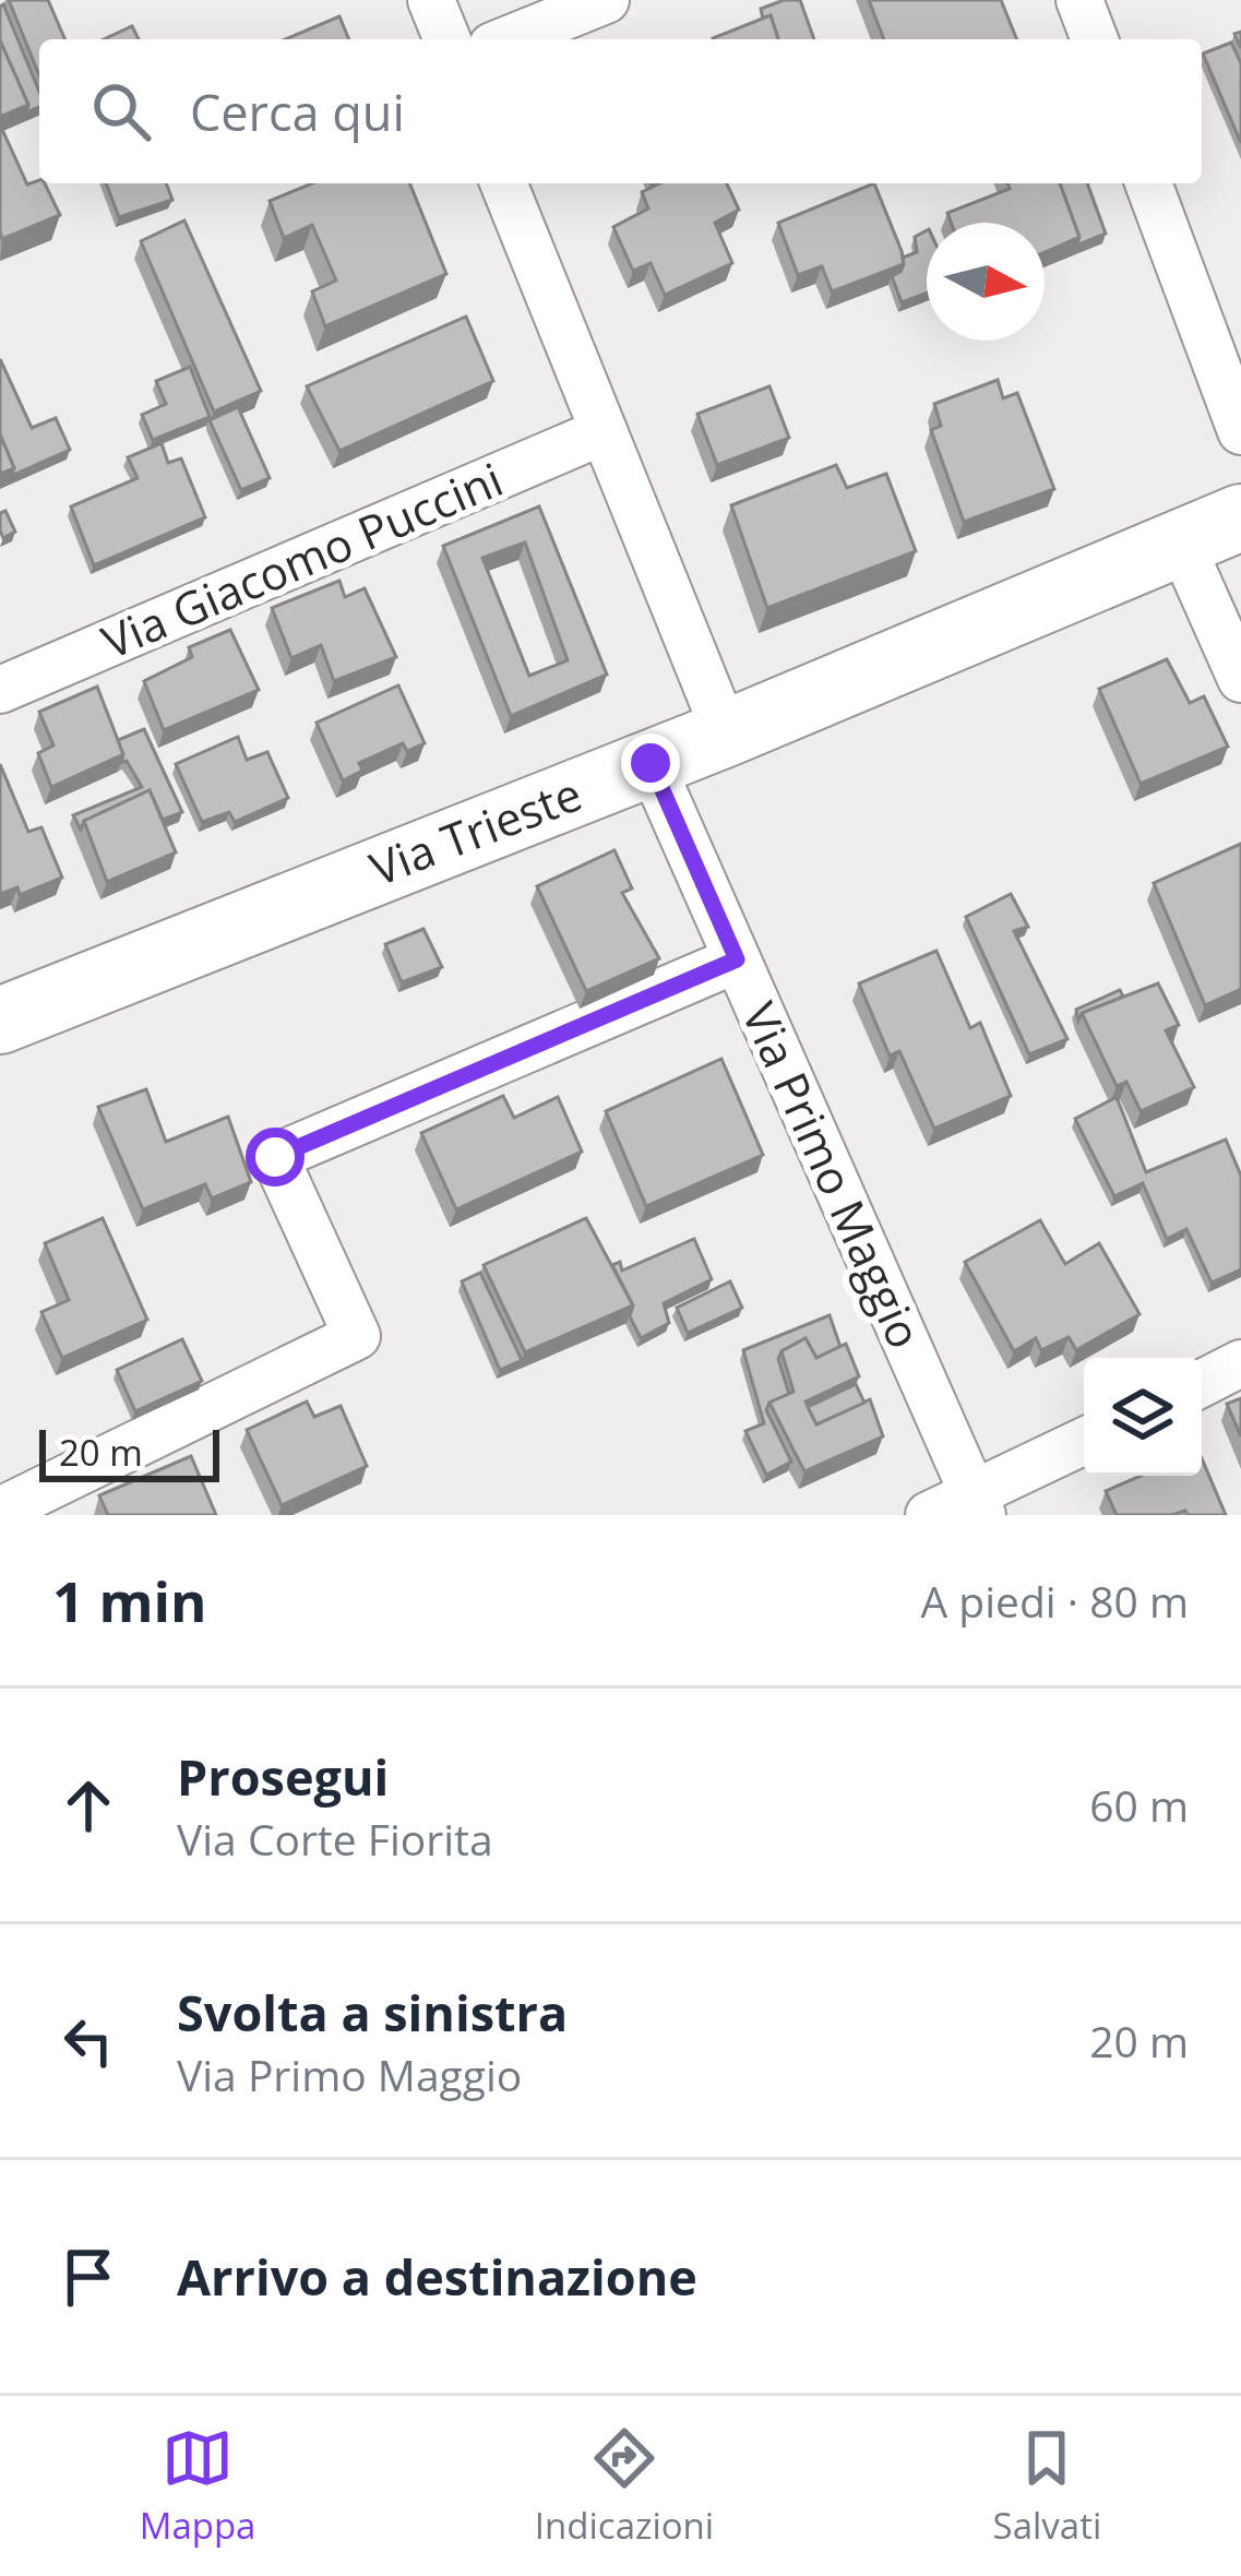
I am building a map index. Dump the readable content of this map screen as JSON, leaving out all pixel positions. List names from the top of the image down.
{
  "streets": {
    "street": ["Via Giacomo Puccini", "Via Trieste", "Via Primo Maggio"]
  },
  "crossings": [
    ["Via Trieste", "Via Primo Maggio"]
  ],
  "scale_bar": "20 m",
  "north": "right",
  "page": {
    "search": "Cerca qui",
    "scale": "20 m",
    "heading": ["1 min", "A piedi · 80 m"],
    "list": [
      ["Prosegui", "Via Corte Fiorita", "60 m"],
      ["Svolta a sinistra", "Via Primo Maggio", "20 m"],
      "Arrivo a destinazione"
    ],
    "nav": ["Mappa", "Indicazioni", "Salvati"]
  }
}
